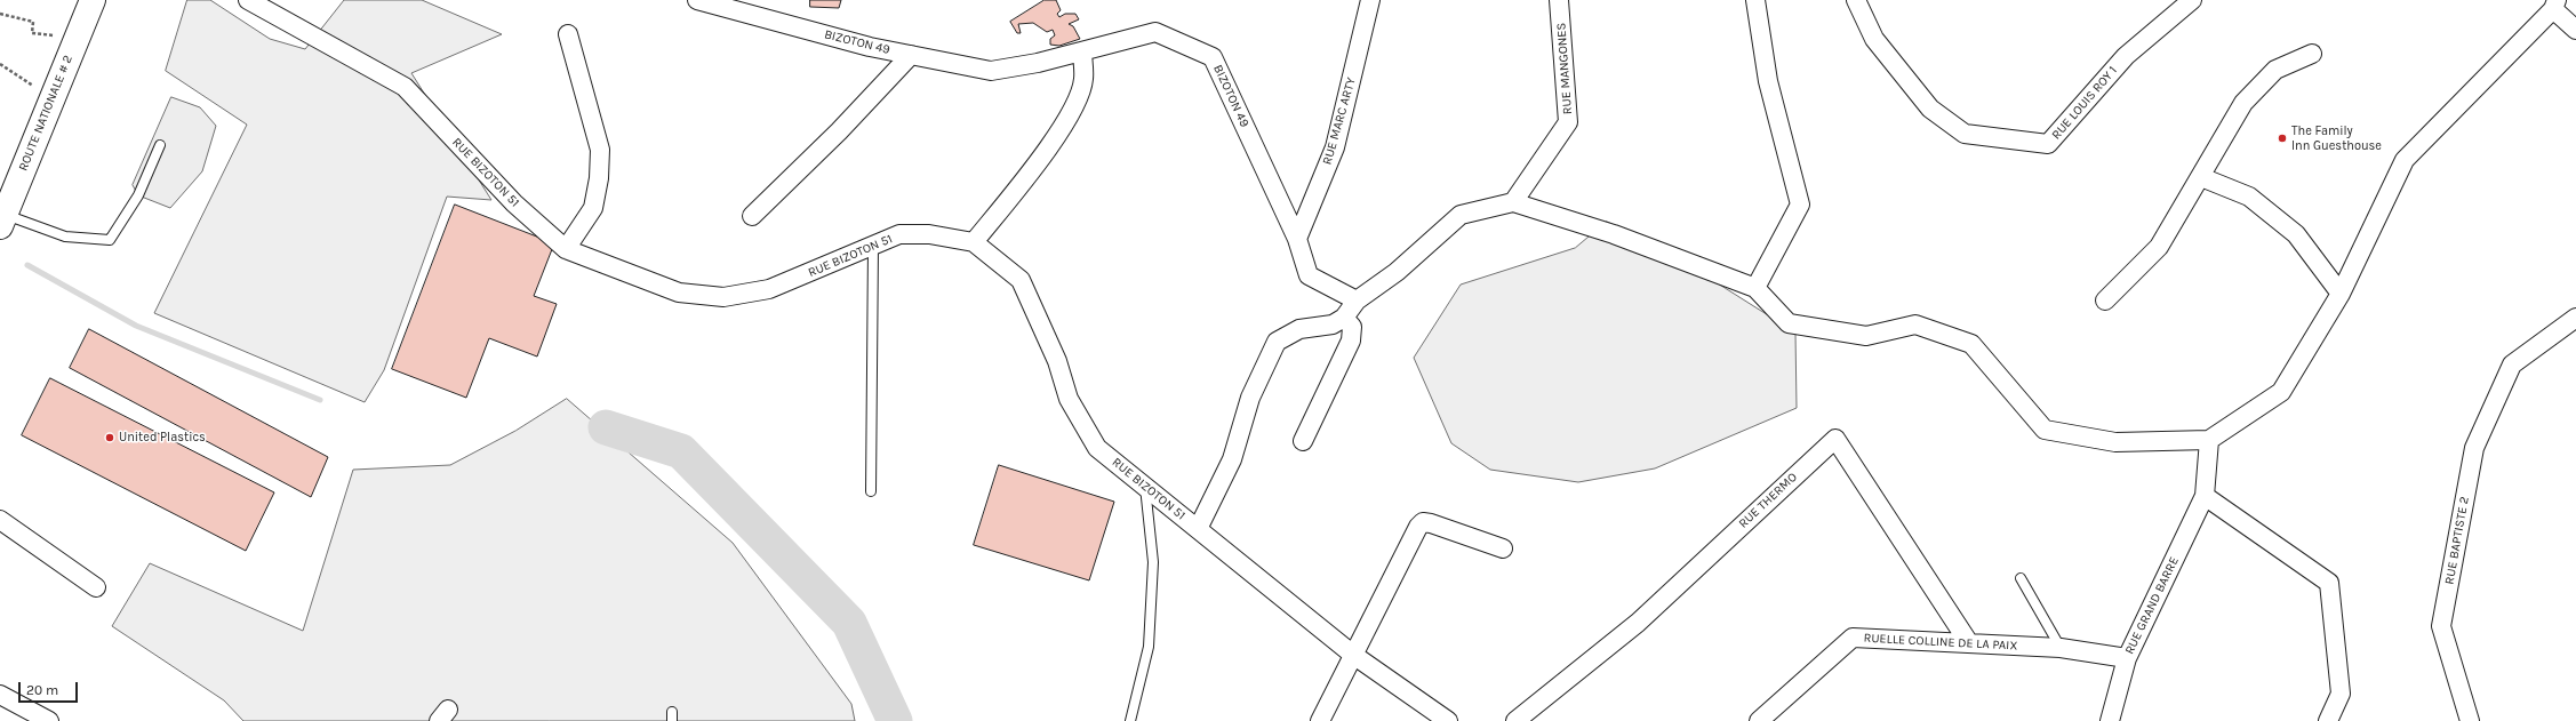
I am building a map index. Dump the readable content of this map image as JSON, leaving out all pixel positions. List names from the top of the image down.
{
  "streets": {
    "main road": ["ROUTE NATIONALE # 2"],
    "street": [
      "BIZOTON 49",
      "RUE MANGONES",
      "RUE LOUIS ROY 1",
      "RUE MARC ARTY",
      "RUE BIZOTON 51",
      "RUE THERMO",
      "RUE BAPTISTE 2",
      "RUE GRAND BARRE",
      "RUELLE COLLINE DE LA PAIX"
    ]
  },
  "crossings": [
    ["BIZOTON 49", "RUE MARC ARTY"],
    ["RUE THERMO", "RUELLE COLLINE DE LA PAIX"],
    ["RUE GRAND BARRE", "RUELLE COLLINE DE LA PAIX"]
  ],
  "places": ["The Family Inn Guesthouse", "United Plastics"],
  "scale_bar": "20 m"
}
